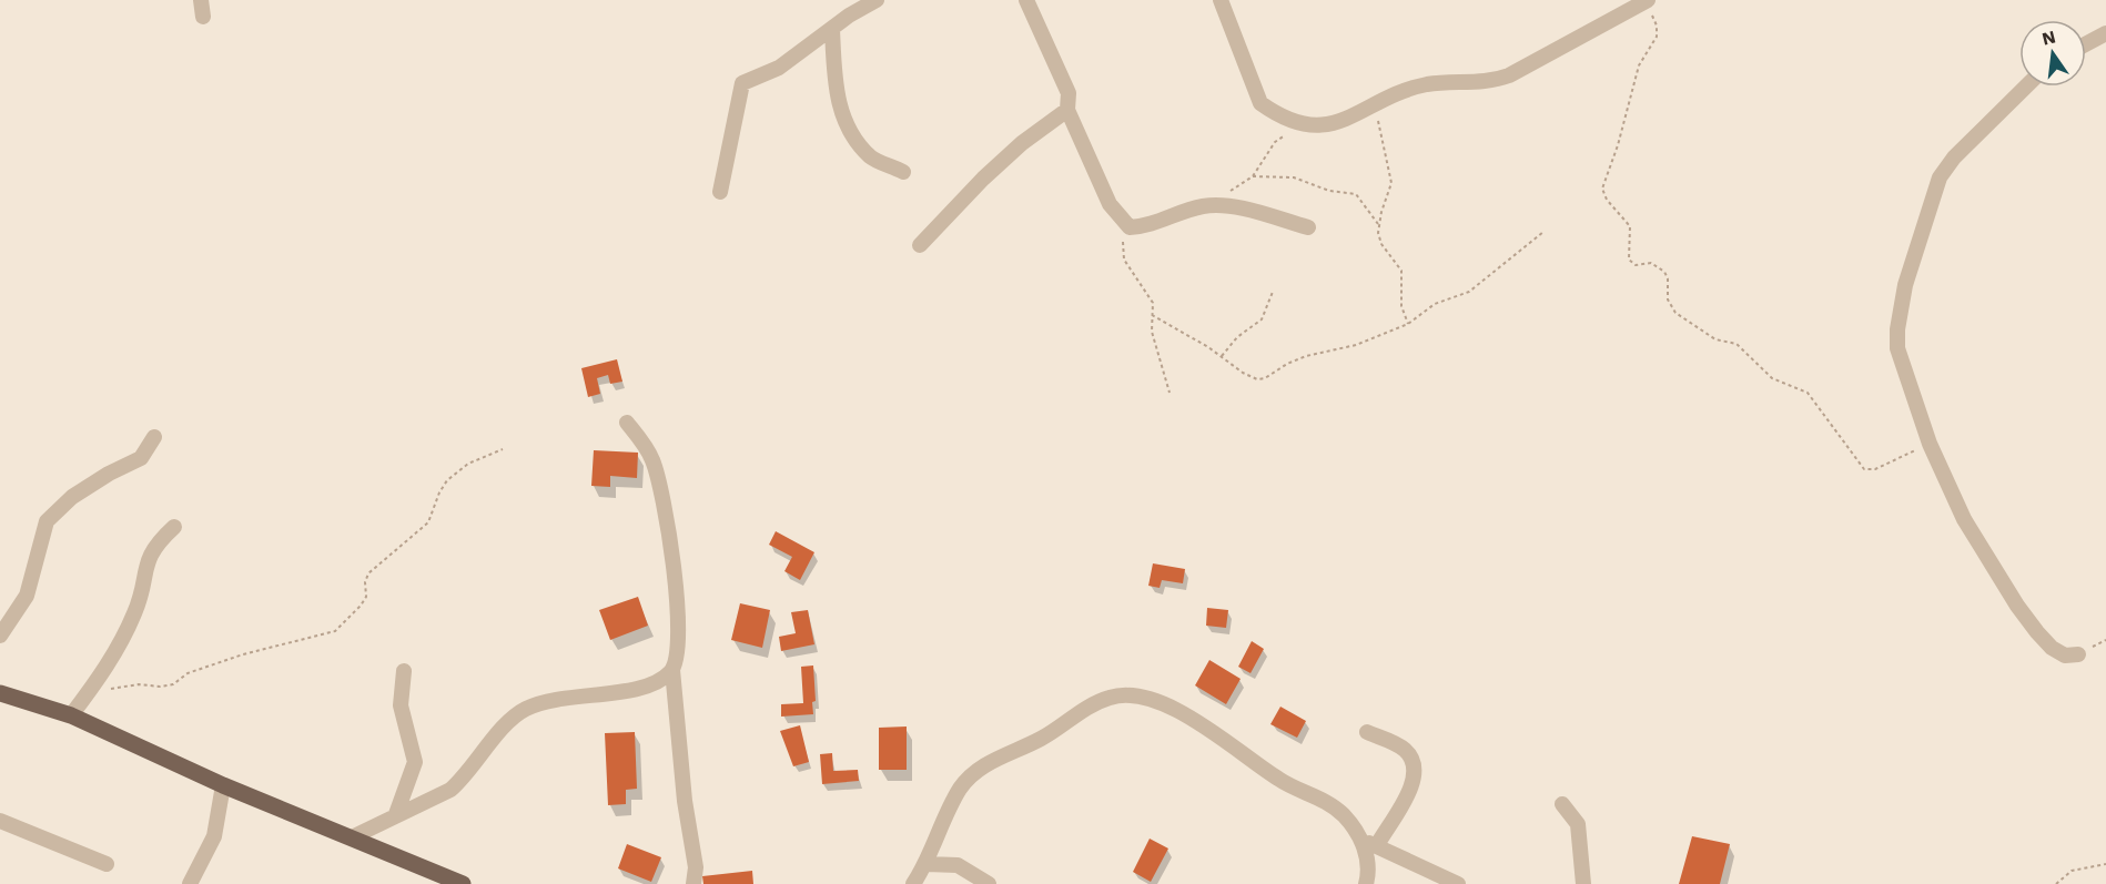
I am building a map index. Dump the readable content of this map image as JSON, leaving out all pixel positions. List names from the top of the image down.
{
  "north": "top"
}
